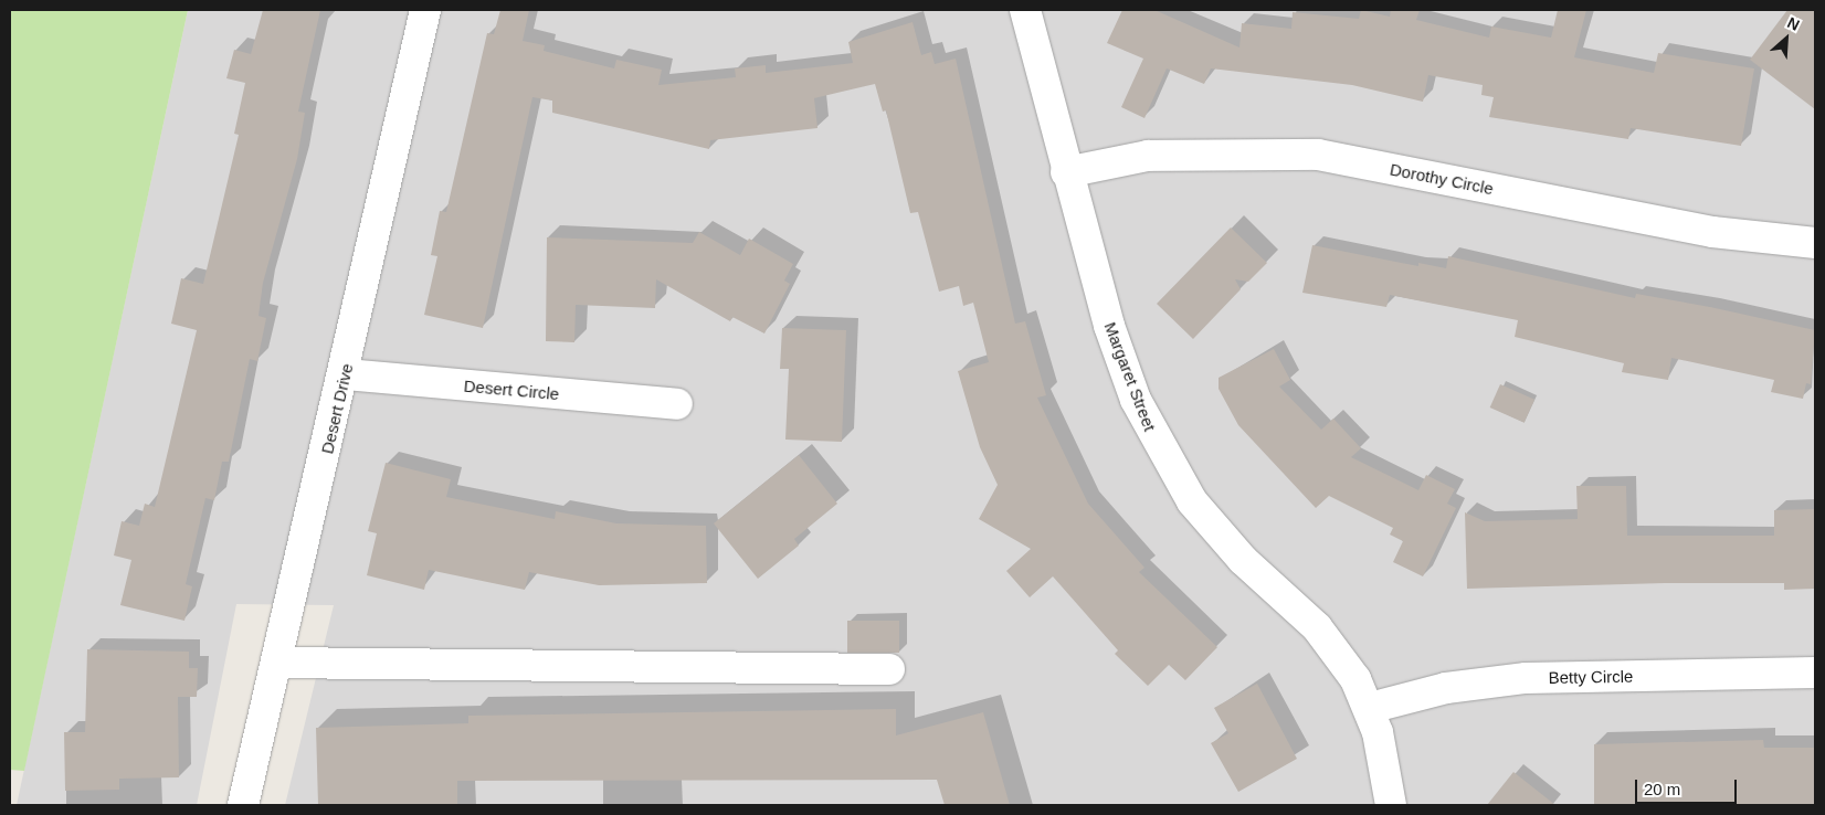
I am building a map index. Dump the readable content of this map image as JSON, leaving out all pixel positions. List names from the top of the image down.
{
  "streets": {
    "street": [
      "Dorothy Circle",
      "Margaret Street",
      "Desert Circle",
      "Desert Drive",
      "Betty Circle"
    ]
  },
  "crossings": [
    ["Dorothy Circle", "Margaret Street"],
    ["Margaret Street", "Betty Circle"],
    ["Desert Circle", "Desert Drive"]
  ],
  "scale_bar": "20 m",
  "north": "top right"
}
